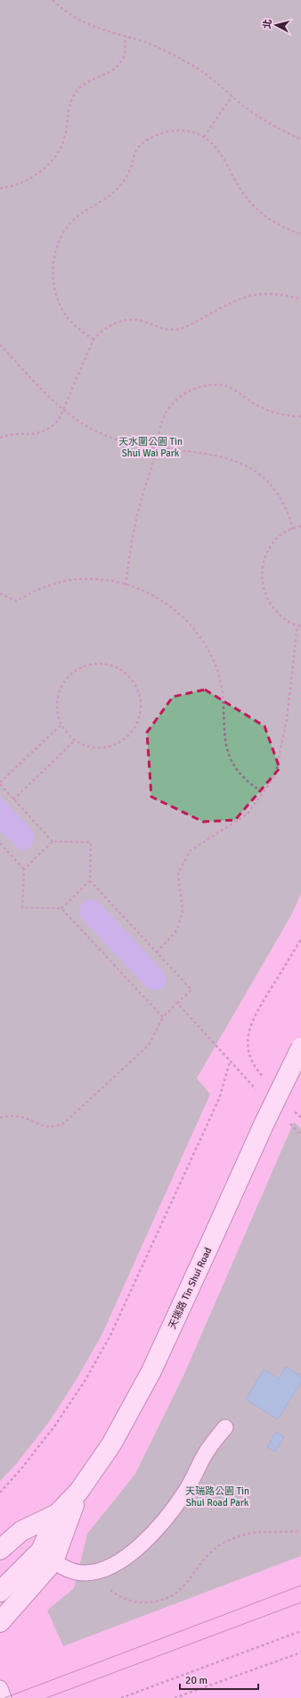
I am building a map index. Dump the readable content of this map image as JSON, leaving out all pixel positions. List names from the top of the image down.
{
  "streets": {
    "main road": ["天瑞路 Tin Shui Road"]
  },
  "parks": ["天水圍公園 Tin Shui Wai Park", "天瑞路公園 Tin Shui Road Park"],
  "scale_bar": "20 m",
  "north": "left"
}
